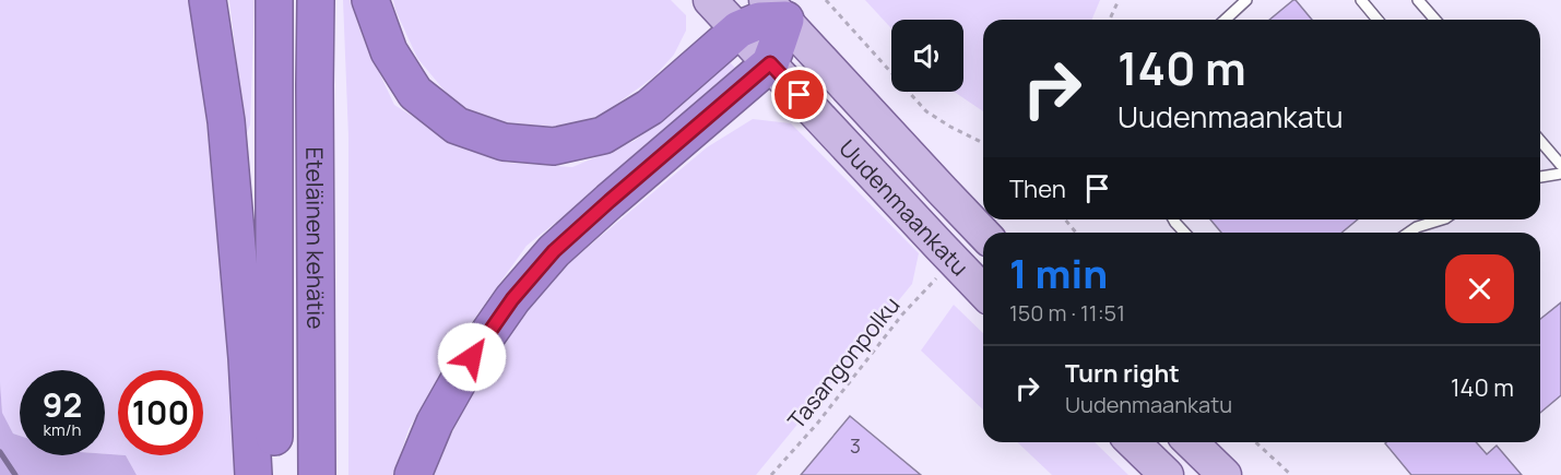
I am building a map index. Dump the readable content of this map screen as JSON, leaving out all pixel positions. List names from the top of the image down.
{
  "streets": {
    "highway": ["Eteläinen kehätie"],
    "main road": ["Uudenmaankatu"],
    "path": ["Tasangonpolku"]
  },
  "house_numbers": ["3"],
  "page": {
    "turn": ["140 m", "Uudenmaankatu"],
    "then": "Then",
    "heading": ["1 min", "150 m · 11:51"],
    "list": [
      {
        "name": "Turn right",
        "note": "Uudenmaankatu",
        "value": "140 m"
      }
    ],
    "speed": "92 km/h",
    "limit": "100"
  }
}
